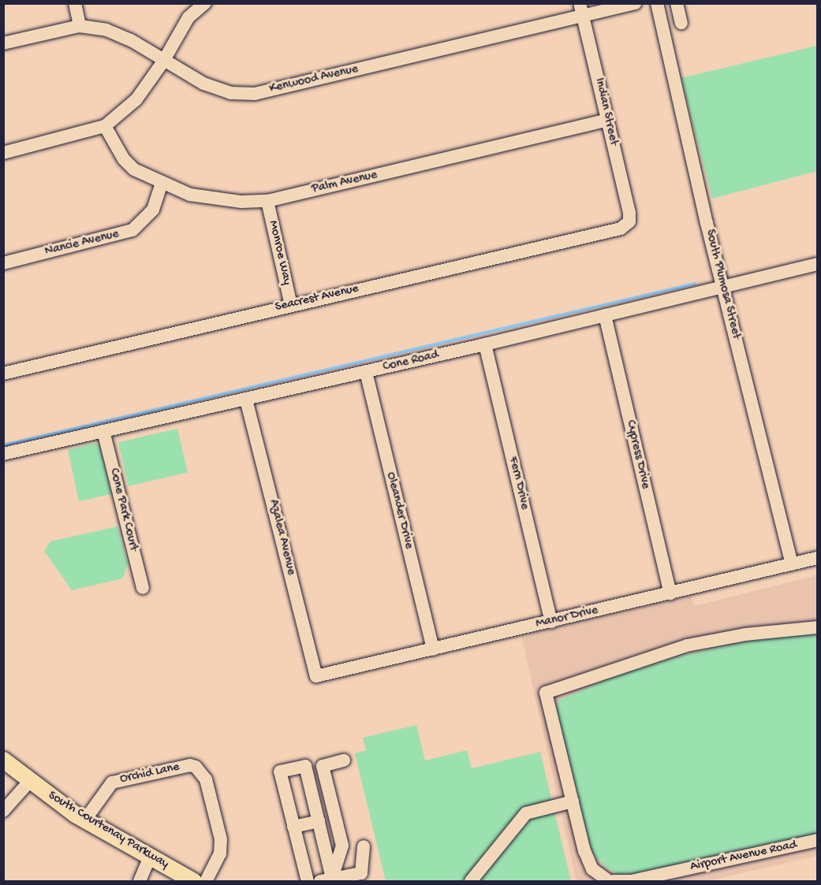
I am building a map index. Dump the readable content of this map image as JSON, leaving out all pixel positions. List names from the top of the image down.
{
  "streets": {
    "main road": ["South Courtenay Parkway"],
    "street": [
      "Kenwood Avenue",
      "Indian Street",
      "Palm Avenue",
      "Nancie Avenue",
      "Monroe Way",
      "South Plumosa Street",
      "Seacrest Avenue",
      "Cone Road",
      "Cypress Drive",
      "Fern Drive",
      "Cone Park Court",
      "Oleander Drive",
      "Azalea Avenue",
      "Manor Drive",
      "Orchid Lane",
      "Airport Avenue Road"
    ]
  },
  "crossings": [
    ["Kenwood Avenue", "Indian Street"],
    ["Indian Street", "Palm Avenue"],
    ["Indian Street", "Seacrest Avenue"],
    ["Palm Avenue", "Nancie Avenue"],
    ["Palm Avenue", "Monroe Way"],
    ["Monroe Way", "Seacrest Avenue"],
    ["South Plumosa Street", "Cone Road"],
    ["South Plumosa Street", "Manor Drive"],
    ["Cone Road", "Cypress Drive"],
    ["Cone Road", "Fern Drive"],
    ["Cone Road", "Cone Park Court"],
    ["Cone Road", "Oleander Drive"],
    ["Cone Road", "Azalea Avenue"],
    ["Cypress Drive", "Manor Drive"],
    ["Fern Drive", "Manor Drive"],
    ["Oleander Drive", "Manor Drive"],
    ["Azalea Avenue", "Manor Drive"],
    ["Orchid Lane", "South Courtenay Parkway"]
  ]
}
